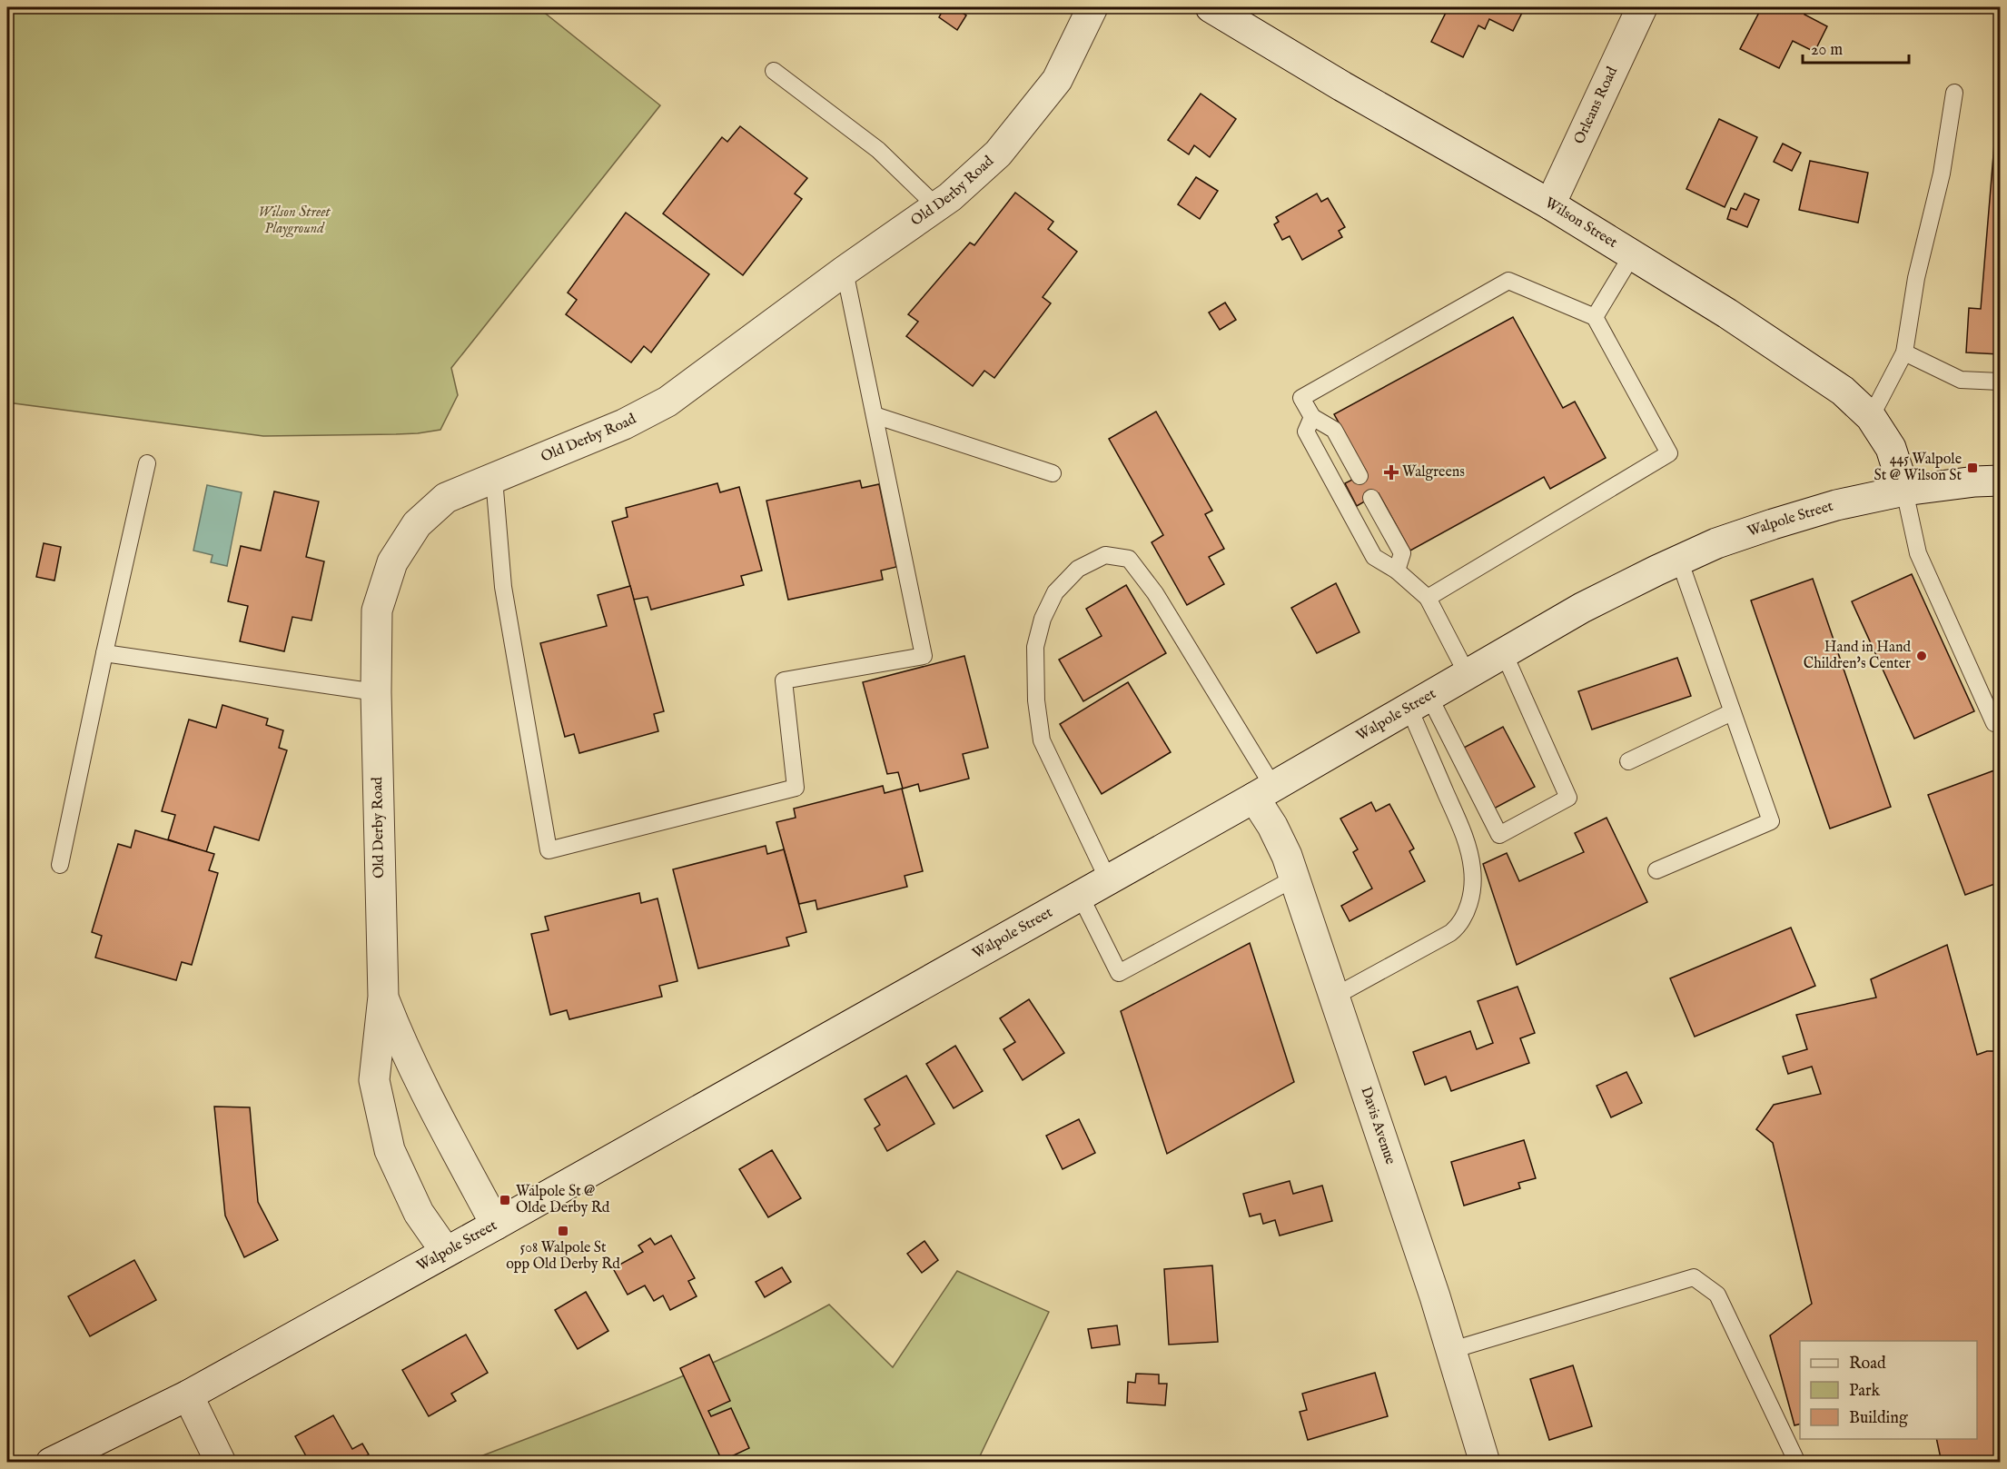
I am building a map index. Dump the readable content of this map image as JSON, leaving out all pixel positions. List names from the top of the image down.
{
  "streets": {
    "street": [
      "Orleans Road",
      "Old Derby Road",
      "Wilson Street",
      "Walpole Street",
      "Davis Avenue"
    ]
  },
  "crossings": [
    ["Orleans Road", "Wilson Street"],
    ["Old Derby Road", "Walpole Street"],
    ["Wilson Street", "Walpole Street"],
    ["Walpole Street", "Davis Avenue"]
  ],
  "parks": ["Wilson Street Playground"],
  "places": {
    "transit": ["445 Walpole St @ Wilson St", "Walpole St @ Olde Derby Rd", "508 Walpole St opp Old Derby Rd"],
    "health": ["Walgreens"],
    "other": ["Hand in Hand Children's Center"]
  },
  "legend": ["Road", "Park", "Building"],
  "scale_bar": "20 m"
}
